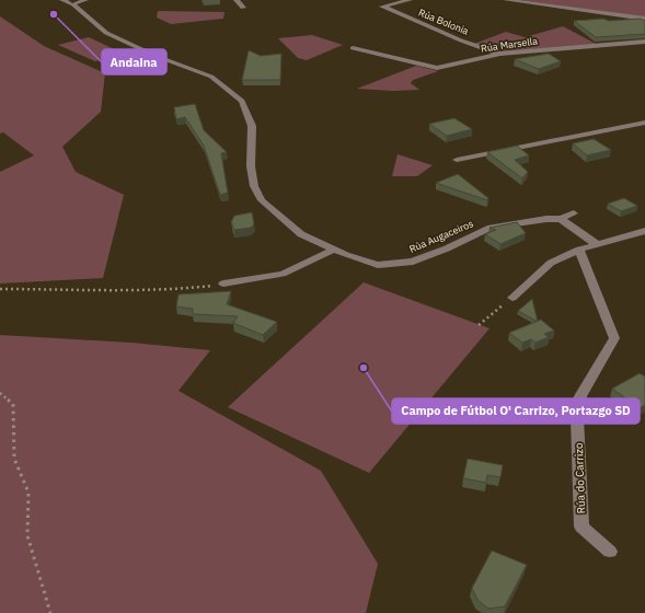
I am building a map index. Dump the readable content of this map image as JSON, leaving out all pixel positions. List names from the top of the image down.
{
  "streets": {
    "street": [
      "Rúa Bolonia",
      "Rúa Marsella",
      "Rúa Augaceiros",
      "Rúa do Carrizo"
    ]
  },
  "crossings": [
    ["Rúa Bolonia", "Rúa Marsella"]
  ],
  "places": ["Andaina", "Campo de Fútbol O' Carrizo, Portazgo SD"]
}
